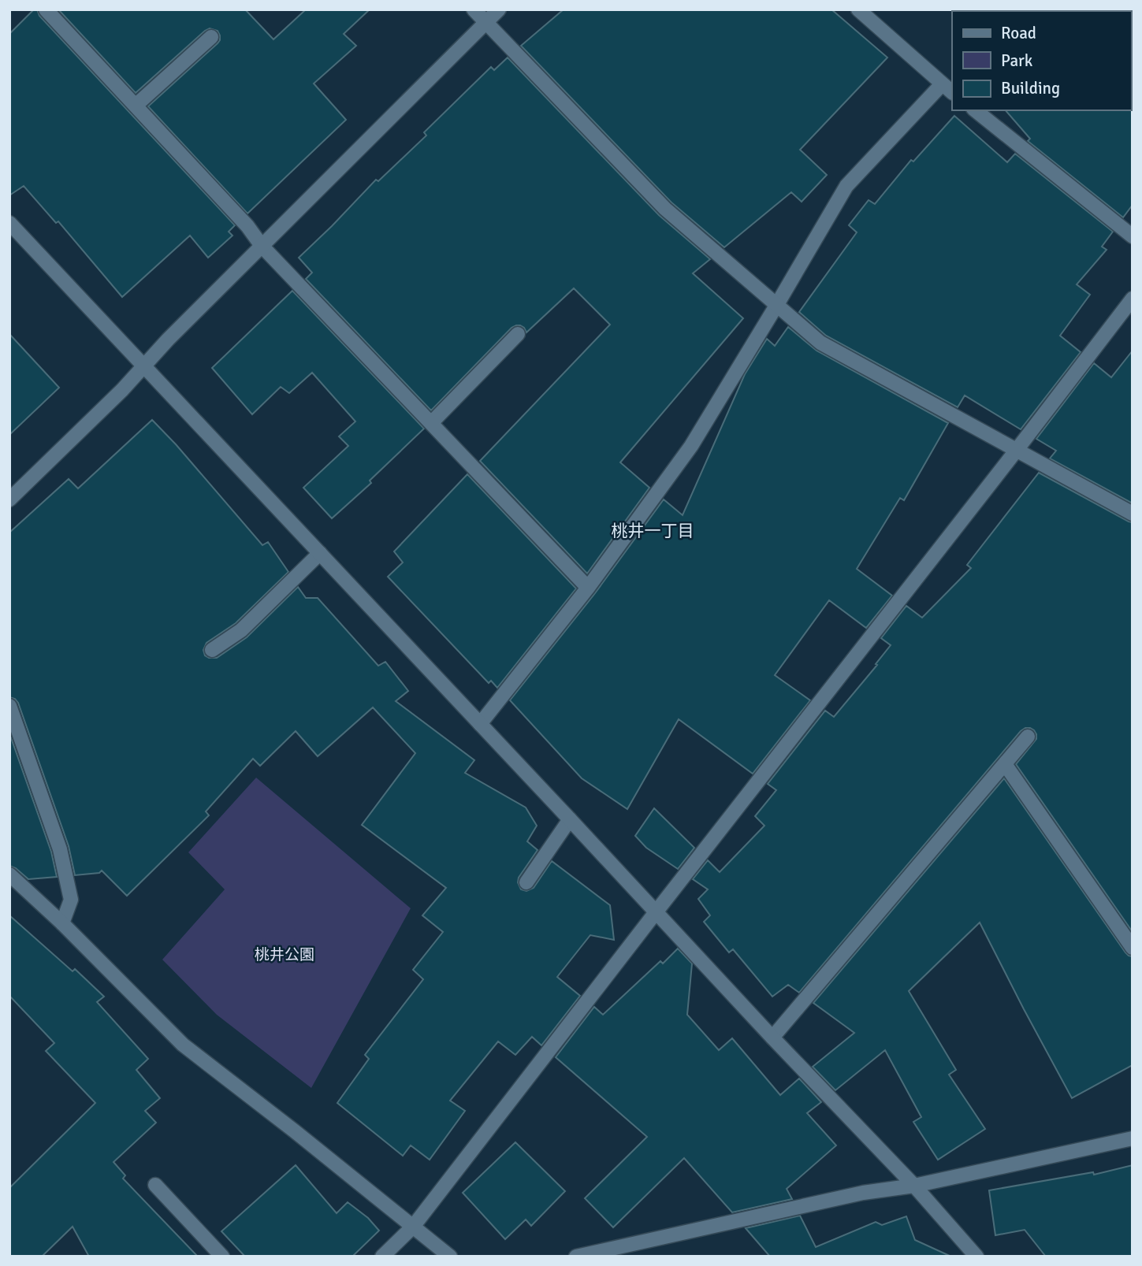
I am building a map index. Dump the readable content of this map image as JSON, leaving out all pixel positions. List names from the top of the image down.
{
  "districts": ["桃井一丁目"],
  "parks": ["桃井公園"],
  "legend": ["Road", "Park", "Building"]
}
